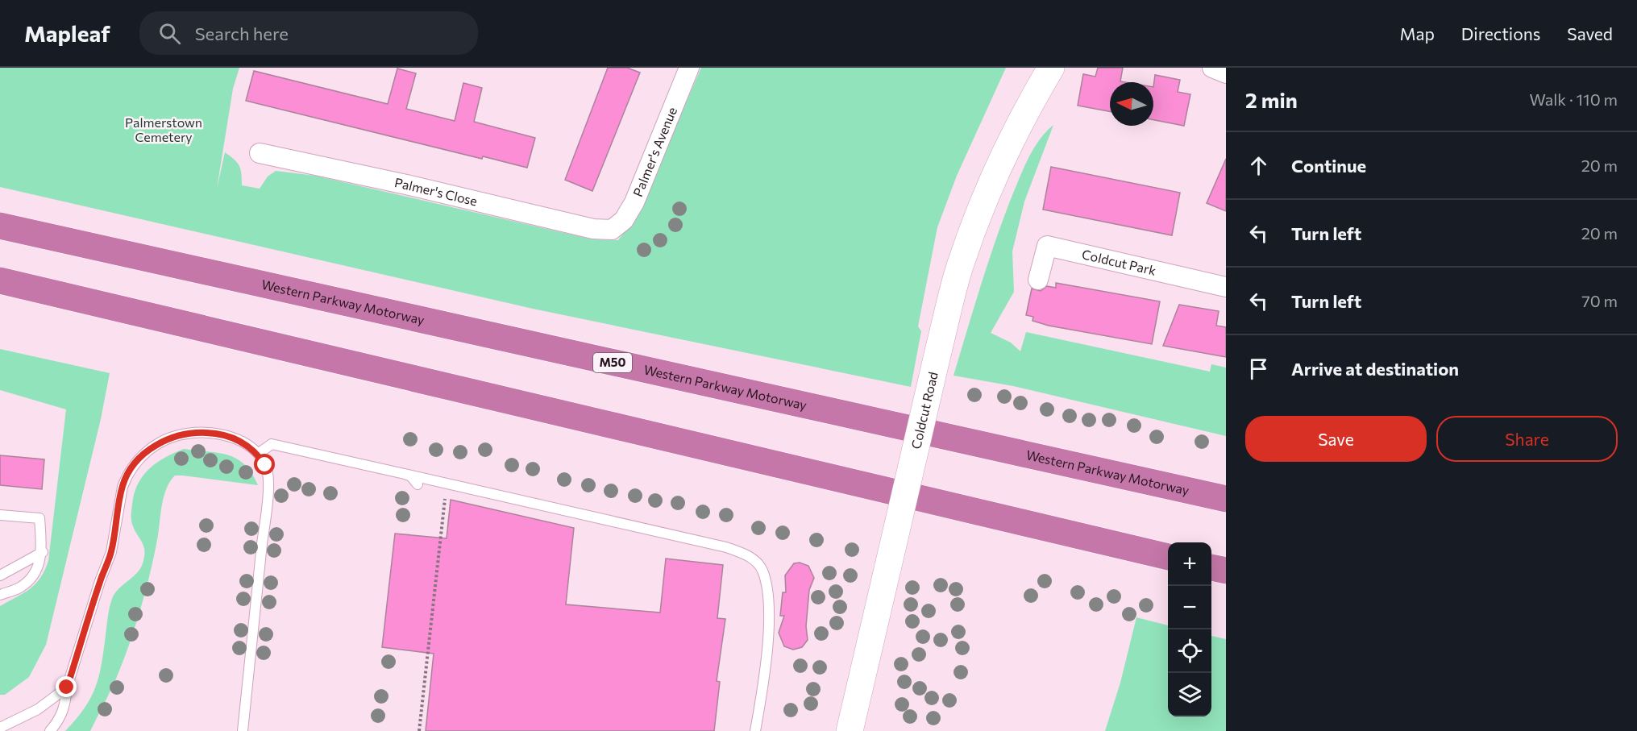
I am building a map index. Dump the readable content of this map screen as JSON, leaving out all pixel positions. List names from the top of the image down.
{
  "streets": {
    "highway": ["Western Parkway Motorway", "M50"],
    "main road": ["Coldcut Road"],
    "street": ["Palmer's Avenue", "Palmer's Close", "Coldcut Park"]
  },
  "crossings": [
    ["Palmer's Avenue", "Palmer's Close"]
  ],
  "parks": ["Palmerstown Cemetery"],
  "north": "left",
  "page": {
    "header": "Mapleaf",
    "search": "Search here",
    "nav": ["Map", "Directions", "Saved"],
    "heading": ["2 min", "Walk · 110 m"],
    "list": [
      ["Continue", "20 m"],
      ["Turn left", "20 m"],
      ["Turn left", "70 m"],
      "Arrive at destination"
    ],
    "buttons": ["Save", "Share"],
    "map_buttons": ["+", "−"]
  }
}
